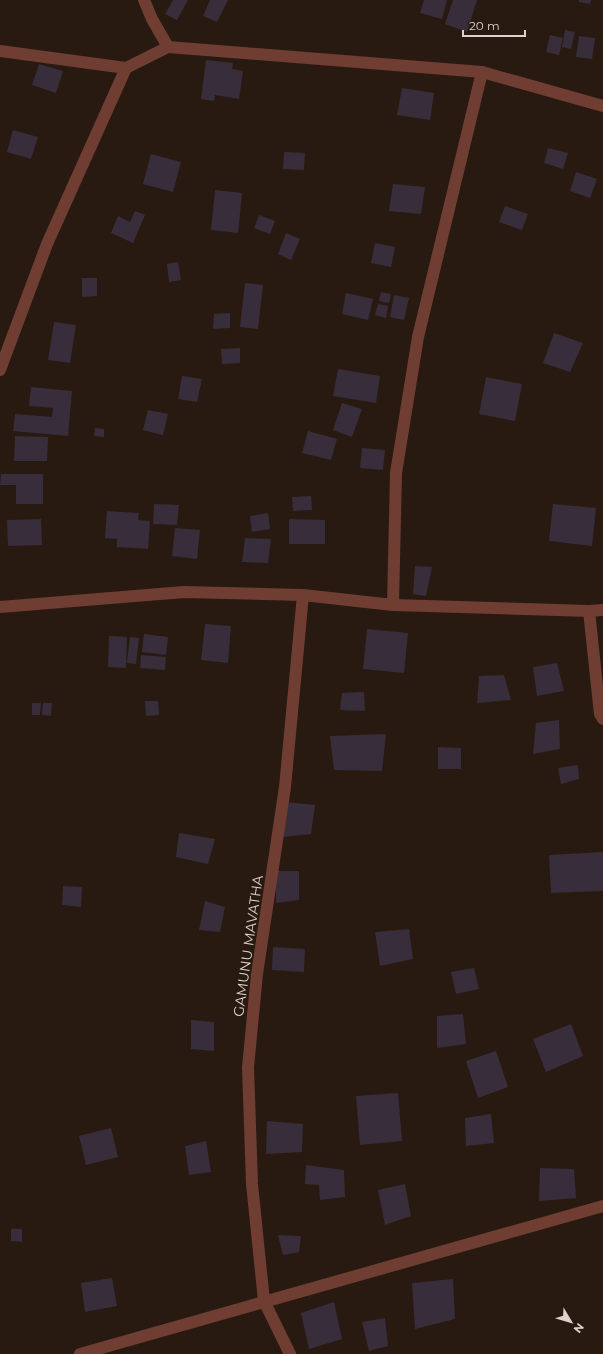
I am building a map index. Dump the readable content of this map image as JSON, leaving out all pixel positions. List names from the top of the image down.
{
  "streets": {
    "street": ["GAMUNU MAVATHA"]
  },
  "scale_bar": "20 m",
  "north": "bottom right"
}
